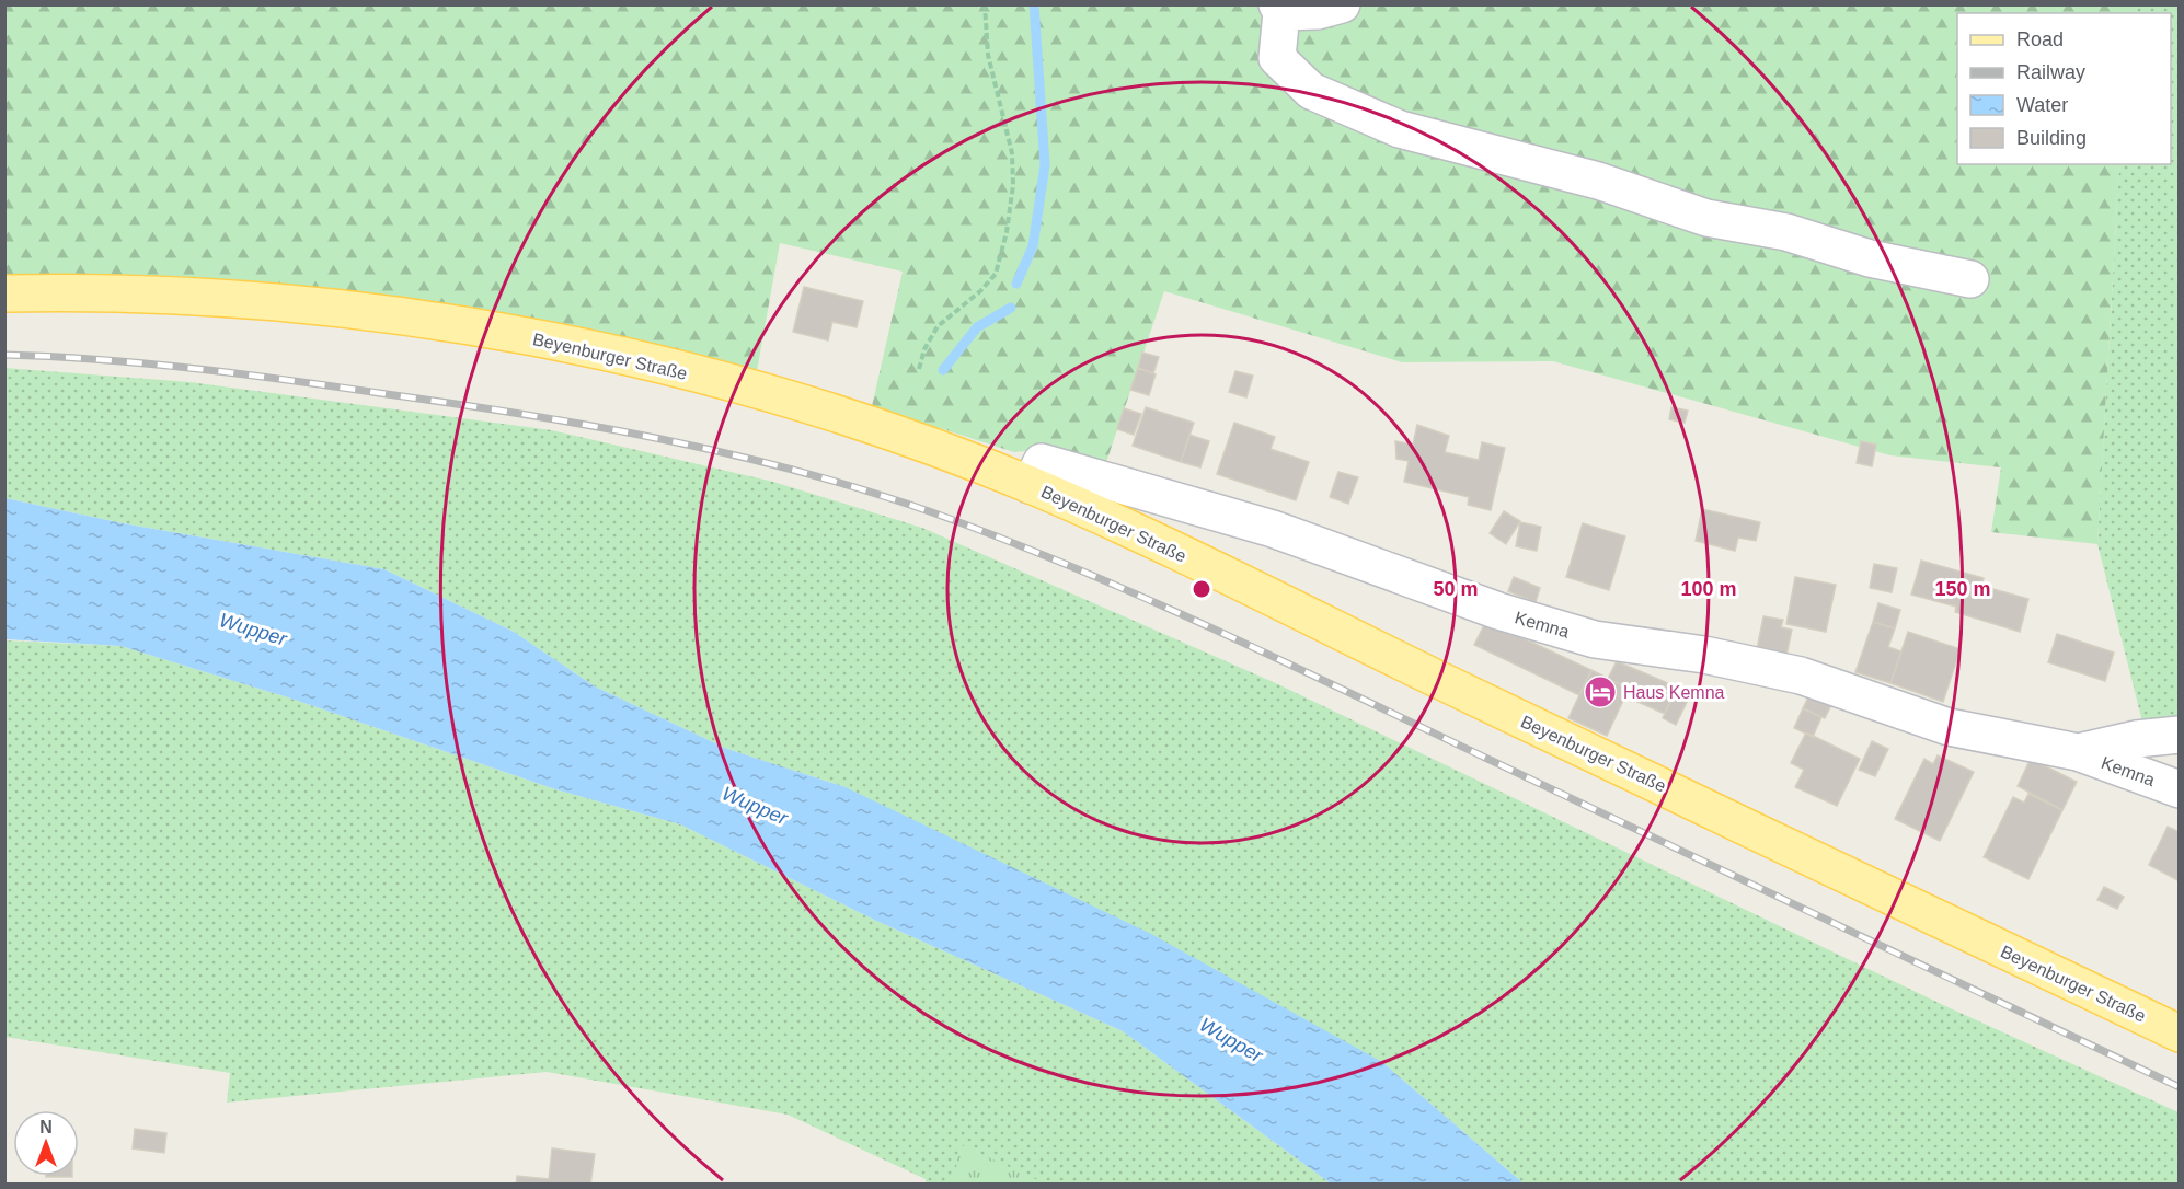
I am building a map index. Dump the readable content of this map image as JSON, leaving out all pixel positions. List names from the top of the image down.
{
  "streets": {
    "main road": ["Beyenburger Straße"],
    "street": ["Kemna"]
  },
  "crossings": [
    ["Beyenburger Straße", "Kemna"]
  ],
  "water": ["Wupper"],
  "places": {
    "hotel": ["Haus Kemna"]
  },
  "legend": [
    "Road",
    "Railway",
    "Water",
    "Building"
  ],
  "north": "top",
  "rings": ["50 m", "100 m", "150 m"]
}
